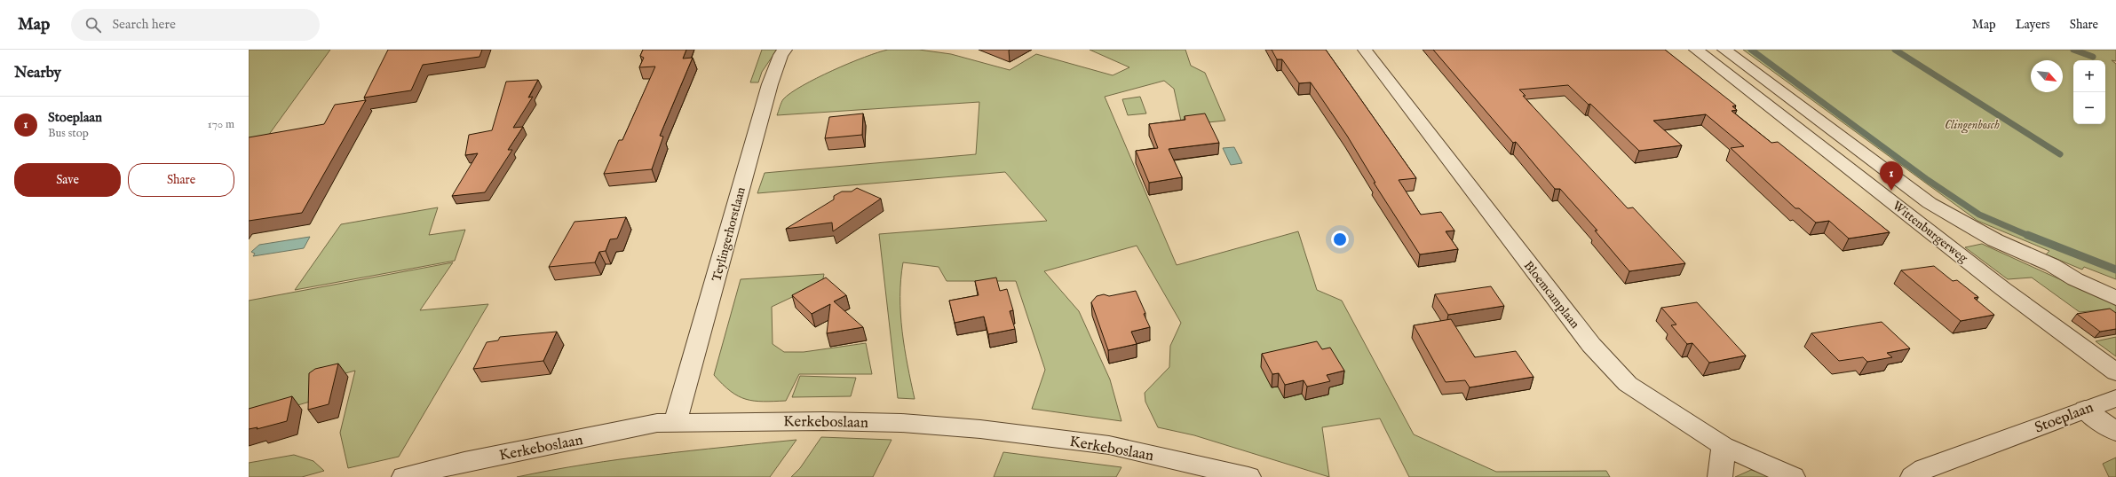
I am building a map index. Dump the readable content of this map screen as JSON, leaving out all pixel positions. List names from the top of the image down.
{
  "streets": {
    "street": [
      "Wittenburgerweg",
      "Teylingerhorstlaan",
      "Bloemcamplaan",
      "Stoeplaan",
      "Kerkeboslaan"
    ]
  },
  "crossings": [
    ["Teylingerhorstlaan", "Kerkeboslaan"]
  ],
  "parks": ["Clingenbosch"],
  "north": "bottom right",
  "page": {
    "header": "Map",
    "search": "Search here",
    "nav": ["Map", "Layers", "Share"],
    "heading": "Nearby",
    "map_buttons": ["+", "−"],
    "list": [
      {
        "mark": "1",
        "name": "Stoeplaan",
        "note": "Bus stop",
        "value": "170 m"
      }
    ],
    "buttons": ["Save", "Share"],
    "pins": "1"
  }
}
